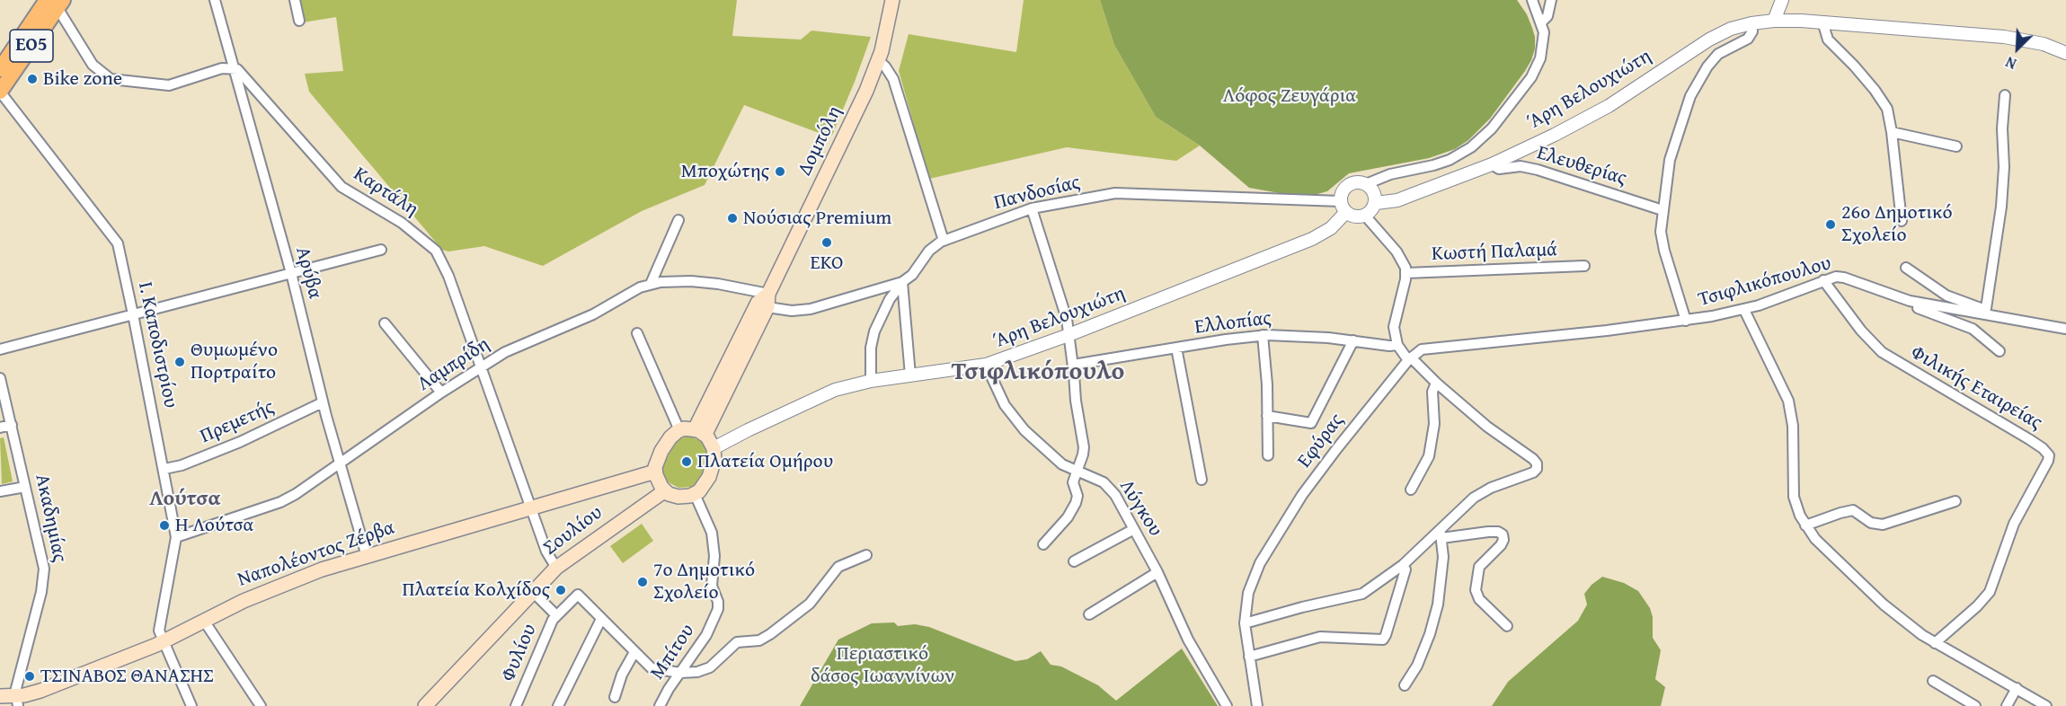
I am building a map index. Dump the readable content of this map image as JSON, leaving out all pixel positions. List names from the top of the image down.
{
  "streets": {
    "main road": [
      "ΕΟ5",
      "Δομπόλη",
      "Σουλίου",
      "Ναπολέοντος Ζέρβα"
    ],
    "street": [
      "Άρη Βελουχιώτη",
      "Ελευθερίας",
      "Καρτάλη",
      "Πανδοσίας",
      "Κωστή Παλαμά",
      "Αρύβα",
      "Τσιφλικόπουλου",
      "Ελλοπίας",
      "Ι. Καποδιστρίου",
      "Λαμπρίδη",
      "Φιλικής Εταιρείας",
      "Πρεμετής",
      "Εφύρας",
      "Λύγκου",
      "Ακαδημίας",
      "Μπίτου",
      "Φυλίου"
    ]
  },
  "crossings": [
    ["ΕΟ5", "Ι. Καποδιστρίου"],
    ["Άρη Βελουχιώτη", "Δομπόλη"],
    ["Άρη Βελουχιώτη", "Ελευθερίας"],
    ["Άρη Βελουχιώτη", "Πανδοσίας"],
    ["Άρη Βελουχιώτη", "Λύγκου"],
    ["Άρη Βελουχιώτη", "Σουλίου"],
    ["Άρη Βελουχιώτη", "Ναπολέοντος Ζέρβα"],
    ["Άρη Βελουχιώτη", "Μπίτου"],
    ["Δομπόλη", "Πανδοσίας"],
    ["Δομπόλη", "Λαμπρίδη"],
    ["Δομπόλη", "Σουλίου"],
    ["Δομπόλη", "Ναπολέοντος Ζέρβα"],
    ["Δομπόλη", "Μπίτου"],
    ["Καρτάλη", "Αρύβα"],
    ["Καρτάλη", "Λαμπρίδη"],
    ["Καρτάλη", "Σουλίου"],
    ["Καρτάλη", "Ναπολέοντος Ζέρβα"],
    ["Πανδοσίας", "Λαμπρίδη"],
    ["Αρύβα", "Λαμπρίδη"],
    ["Αρύβα", "Πρεμετής"],
    ["Αρύβα", "Ναπολέοντος Ζέρβα"],
    ["Τσιφλικόπουλου", "Φιλικής Εταιρείας"],
    ["Τσιφλικόπουλου", "Εφύρας"],
    ["Ι. Καποδιστρίου", "Λαμπρίδη"],
    ["Ι. Καποδιστρίου", "Πρεμετής"],
    ["Ι. Καποδιστρίου", "Ναπολέοντος Ζέρβα"],
    ["Ακαδημίας", "Ναπολέοντος Ζέρβα"],
    ["Σουλίου", "Ναπολέοντος Ζέρβα"],
    ["Σουλίου", "Μπίτου"],
    ["Ναπολέοντος Ζέρβα", "Μπίτου"]
  ],
  "districts": ["Τσιφλικόπουλο", "Λούτσα"],
  "parks": ["Λόφος Ζευγάρια", "Περιαστικό δάσος Ιωαννίνων"],
  "places": [
    "Bike zone",
    "Μποχώτης",
    "Νούσιας Premium",
    "26ο Δημοτικό Σχολείο",
    "EKO",
    "Θυμωμένο Πορτραίτο",
    "Πλατεία Ομήρου",
    "Η Λούτσα",
    "7ο Δημοτικό Σχολείο",
    "Πλατεία Κολχίδος",
    "ΤΣΙΝΑΒΟΣ ΘΑΝΑΣΗΣ"
  ],
  "north": "bottom left"
}
